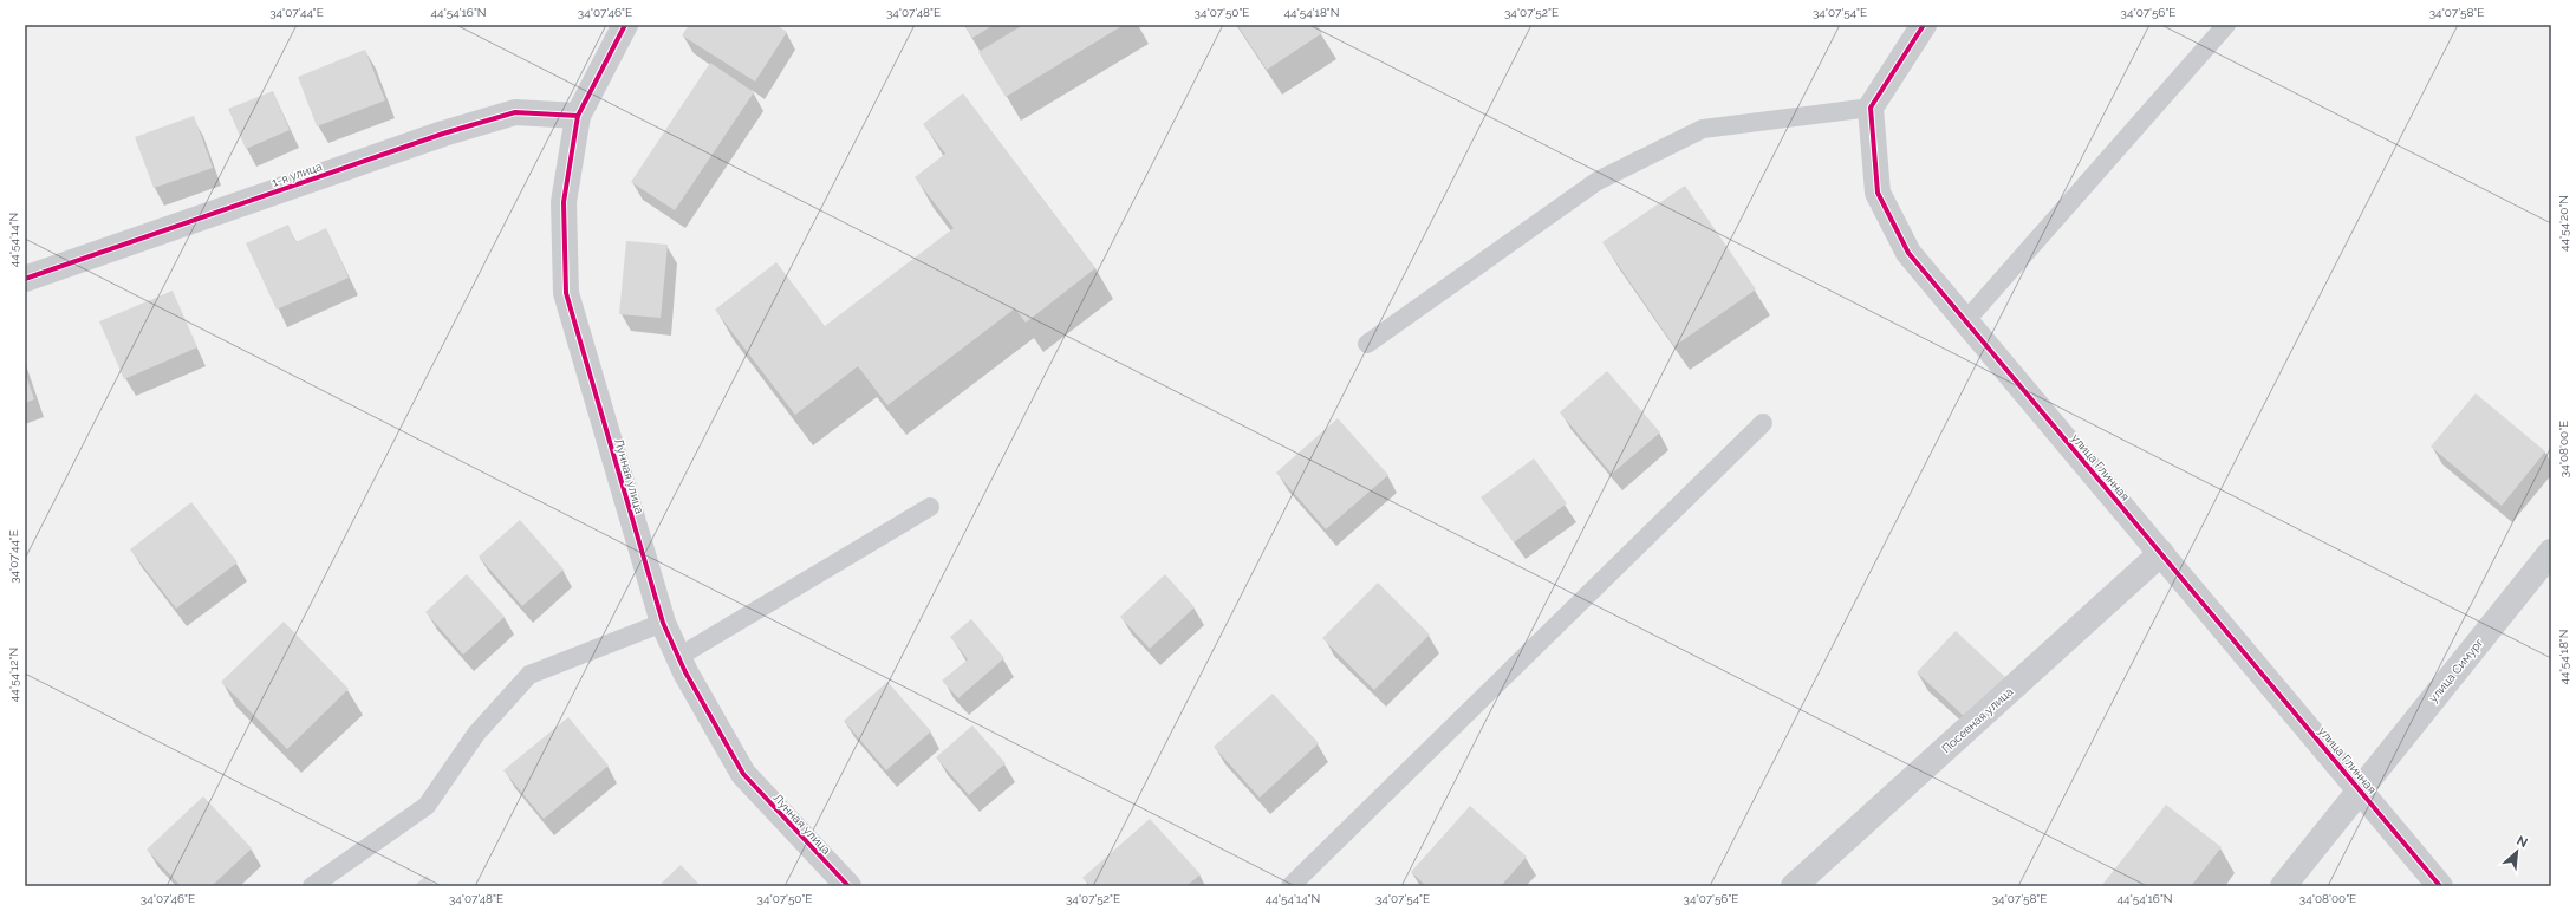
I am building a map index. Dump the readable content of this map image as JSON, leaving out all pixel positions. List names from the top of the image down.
{
  "streets": {
    "street": [
      "1-я улица",
      "улица Глинная",
      "Лунная улица",
      "улица Симург",
      "Посевная улица"
    ]
  },
  "crossings": [
    ["1-я улица", "Лунная улица"],
    ["улица Глинная", "улица Симург"],
    ["улица Глинная", "Посевная улица"]
  ],
  "north": "top right",
  "coordinates": [
    "34°07'44\"E",
    "44°54'16\"N",
    "34°07'46\"E",
    "34°07'48\"E",
    "34°07'50\"E",
    "44°54'18\"N",
    "34°07'52\"E",
    "34°07'54\"E",
    "34°07'56\"E",
    "34°07'58\"E",
    "44°54'20\"N",
    "44°54'14\"N",
    "34°08'00\"E",
    "44°54'12\"N"
  ]
}
